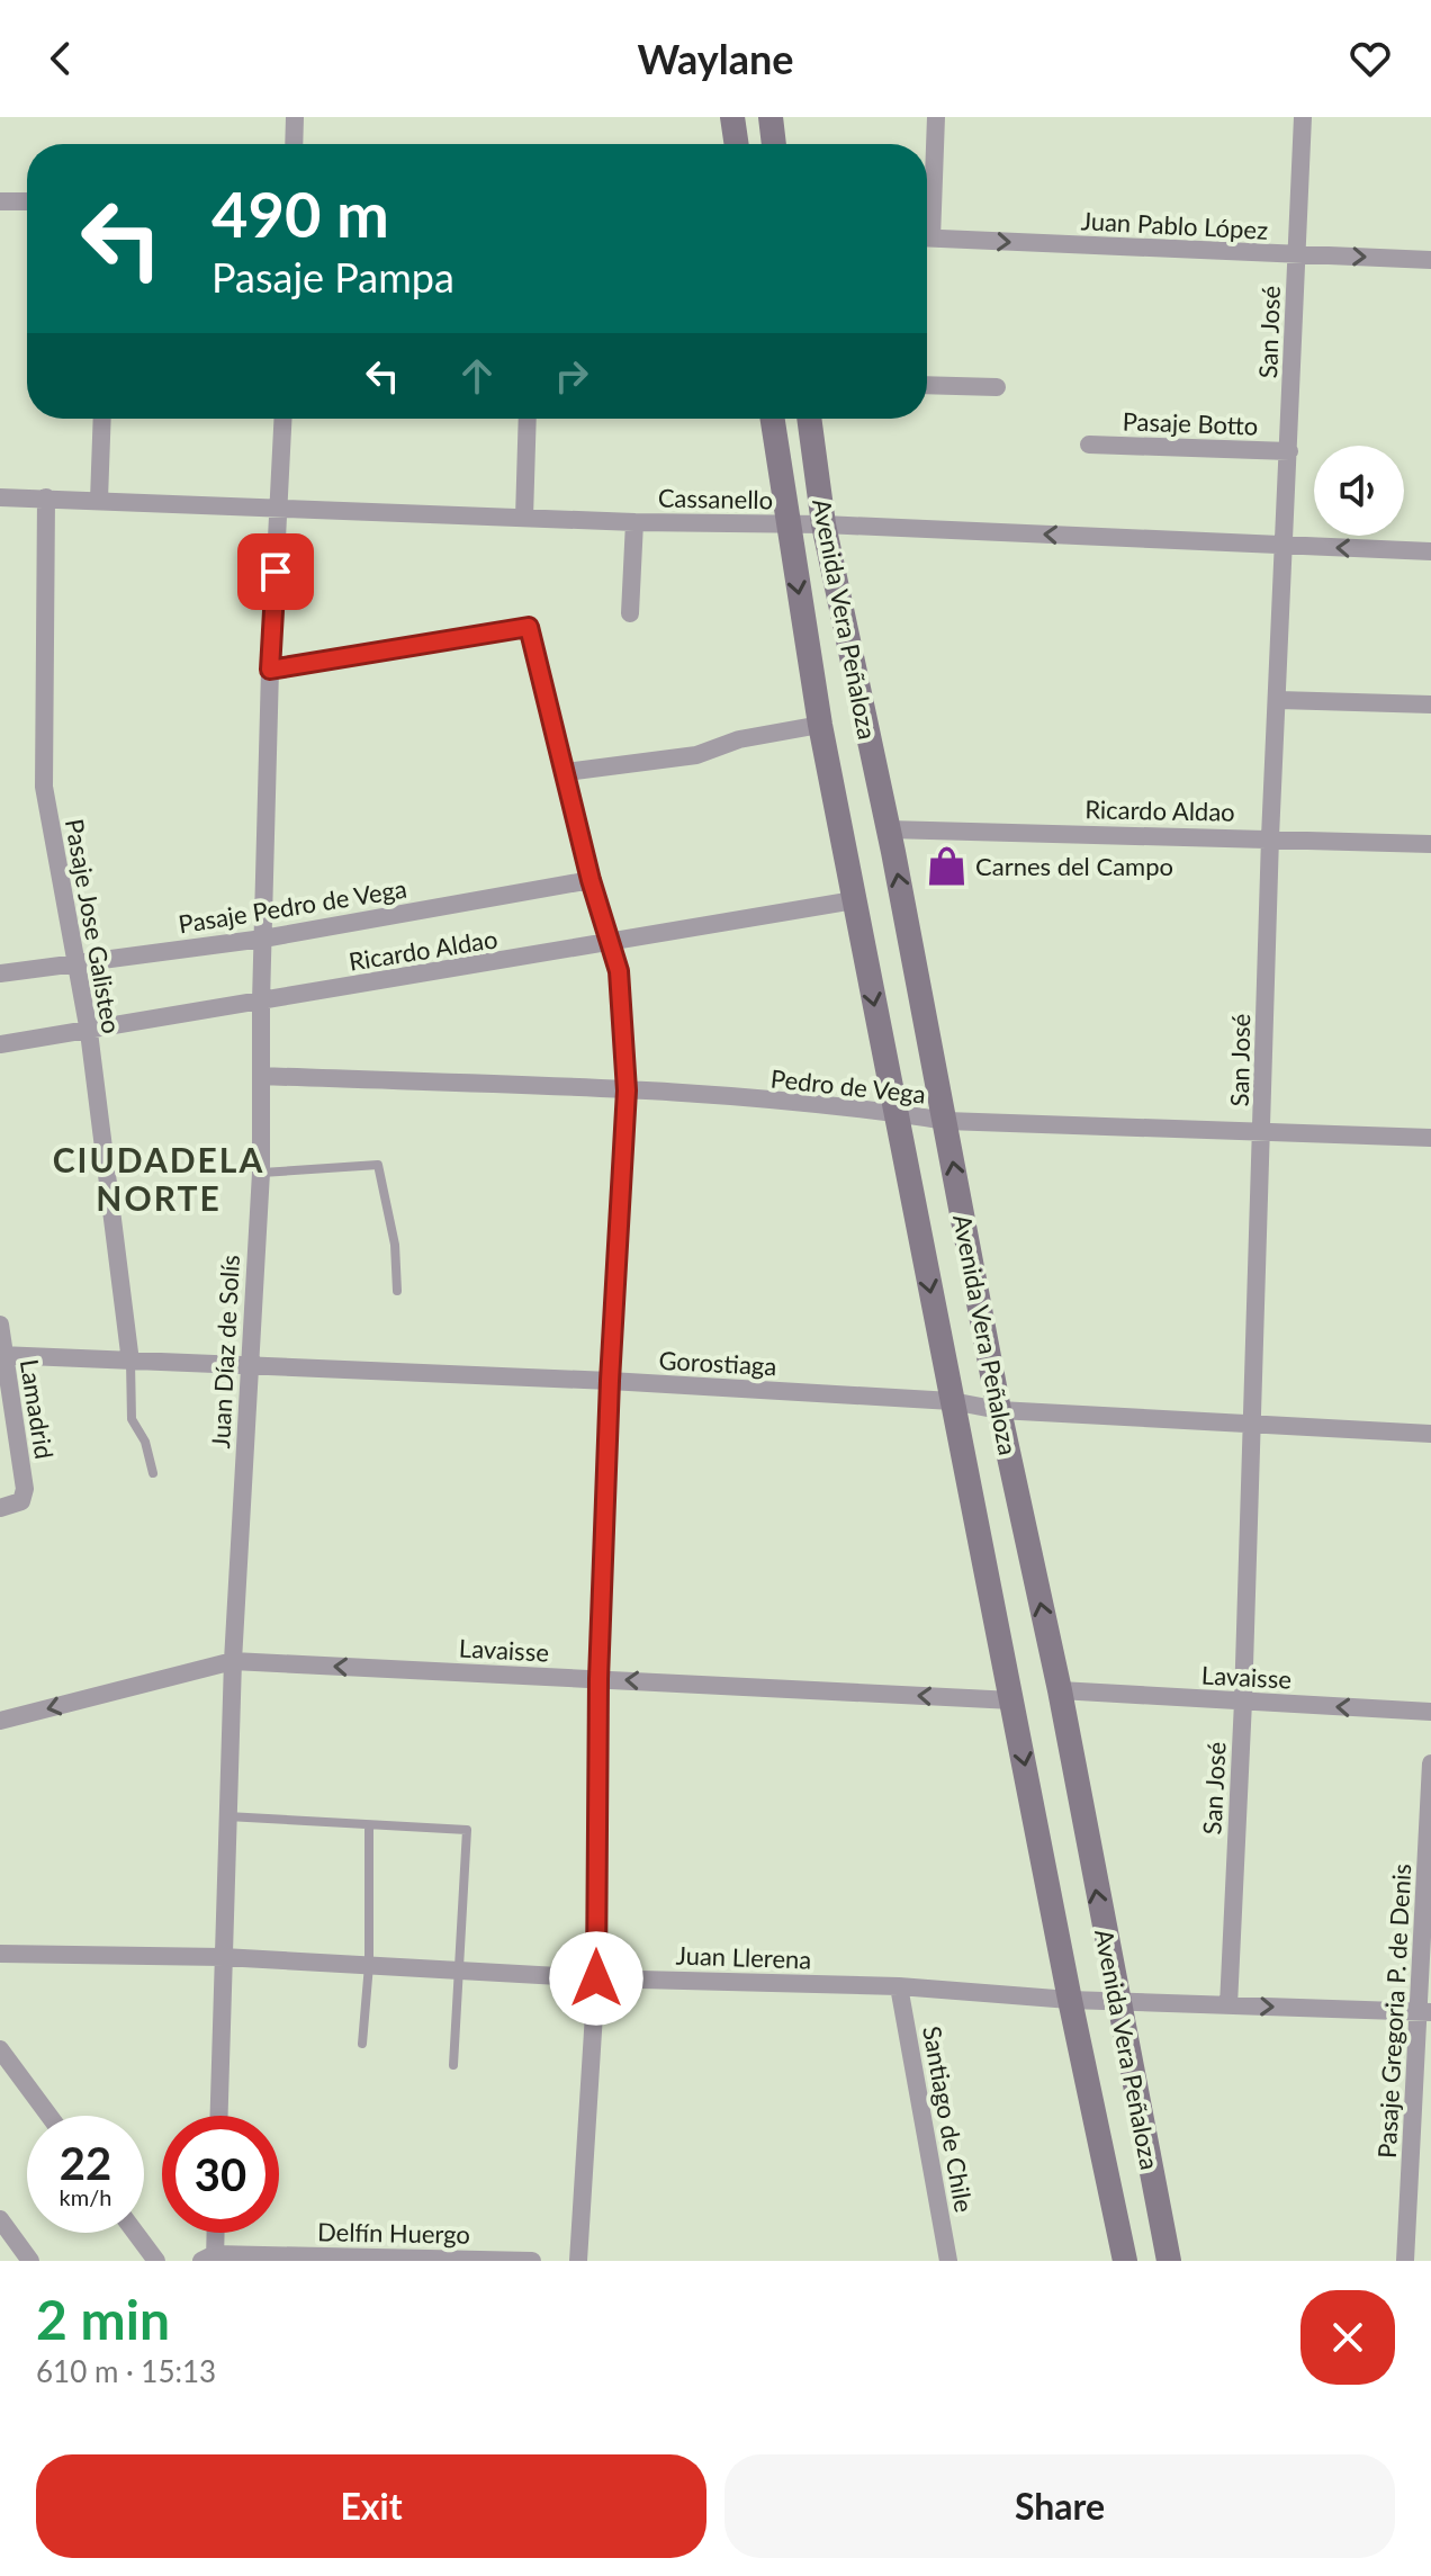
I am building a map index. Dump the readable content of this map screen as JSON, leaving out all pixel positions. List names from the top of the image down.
{
  "streets": {
    "main road": ["Avenida Vera Peñaloza"],
    "street": [
      "Juan Pablo López",
      "San José",
      "Pasaje Botto",
      "Cassanello",
      "Ricardo Aldao",
      "Pasaje Pedro de Vega",
      "Pasaje Jose Galisteo",
      "Pedro de Vega",
      "Juan Díaz de Solís",
      "Gorostiaga",
      "Lamadrid",
      "Lavaisse",
      "Juan Llerena",
      "Pasaje Gregoria P. de Denis",
      "Santiago de Chile",
      "Delfín Huergo"
    ]
  },
  "crossings": [
    ["Juan Pablo López", "San José"],
    ["San José", "Pasaje Botto"],
    ["San José", "Cassanello"],
    ["San José", "Ricardo Aldao"],
    ["San José", "Pedro de Vega"],
    ["San José", "Gorostiaga"],
    ["San José", "Lavaisse"],
    ["San José", "Juan Llerena"],
    ["Cassanello", "Avenida Vera Peñaloza"],
    ["Cassanello", "Pasaje Jose Galisteo"],
    ["Cassanello", "Juan Díaz de Solís"],
    ["Avenida Vera Peñaloza", "Ricardo Aldao"],
    ["Avenida Vera Peñaloza", "Pedro de Vega"],
    ["Avenida Vera Peñaloza", "Gorostiaga"],
    ["Avenida Vera Peñaloza", "Lavaisse"],
    ["Avenida Vera Peñaloza", "Juan Llerena"],
    ["Ricardo Aldao", "Pasaje Jose Galisteo"],
    ["Ricardo Aldao", "Juan Díaz de Solís"],
    ["Pasaje Pedro de Vega", "Pasaje Jose Galisteo"],
    ["Pasaje Pedro de Vega", "Juan Díaz de Solís"],
    ["Pasaje Jose Galisteo", "Gorostiaga"],
    ["Pedro de Vega", "Juan Díaz de Solís"],
    ["Juan Díaz de Solís", "Gorostiaga"],
    ["Juan Díaz de Solís", "Lavaisse"],
    ["Juan Díaz de Solís", "Juan Llerena"],
    ["Gorostiaga", "Lamadrid"],
    ["Juan Llerena", "Pasaje Gregoria P. de Denis"],
    ["Juan Llerena", "Santiago de Chile"]
  ],
  "one_way": ["Juan Pablo López", "Lavaisse"],
  "districts": ["CIUDADELA NORTE"],
  "places": {
    "shop": ["Carnes del Campo"]
  },
  "page": {
    "header": "Waylane",
    "turn": ["490 m", "Pasaje Pampa"],
    "speed": "22 km/h",
    "limit": "30",
    "heading": ["2 min", "610 m · 15:13"],
    "buttons": ["Exit", "Share"]
  }
}
